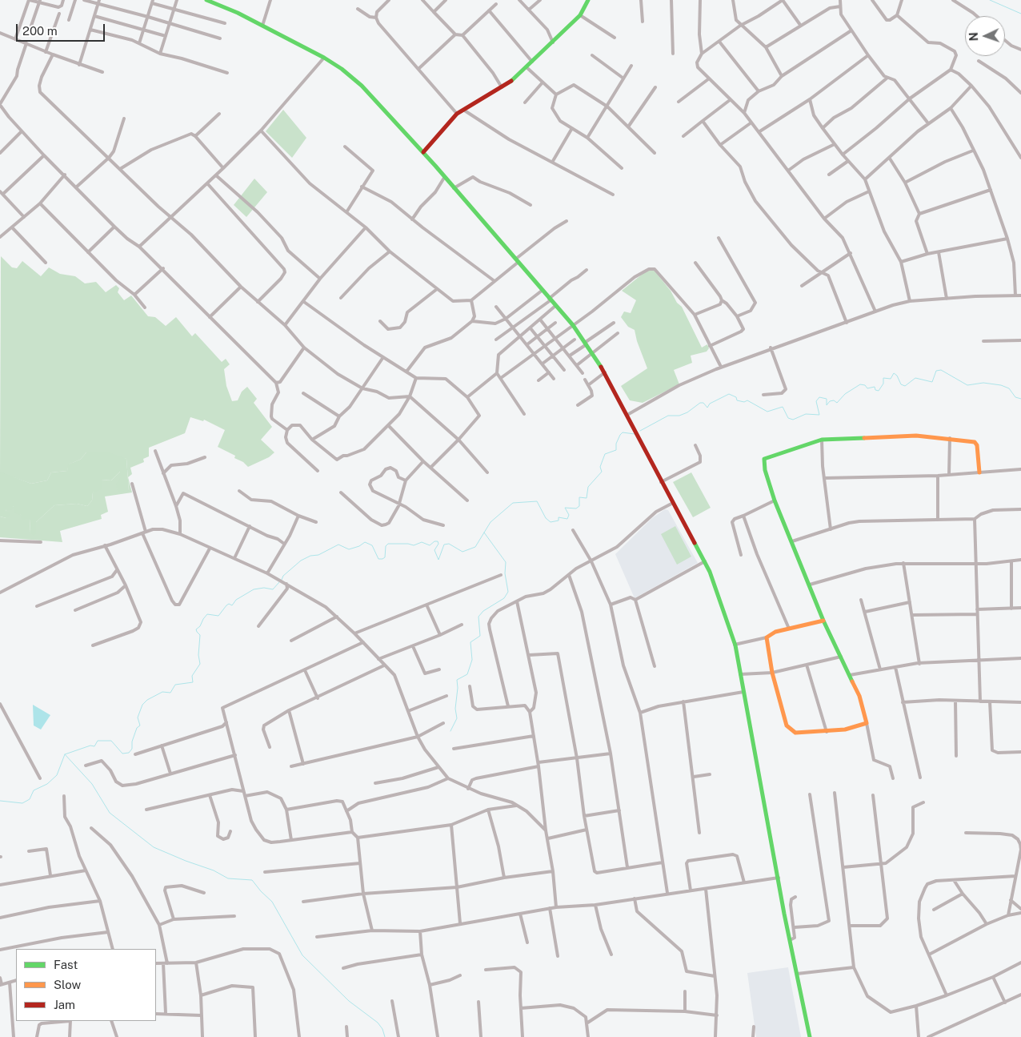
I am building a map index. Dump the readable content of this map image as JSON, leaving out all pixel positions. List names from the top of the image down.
{
  "legend": ["Fast", "Slow", "Jam"],
  "scale_bar": "200 m",
  "north": "left"
}
